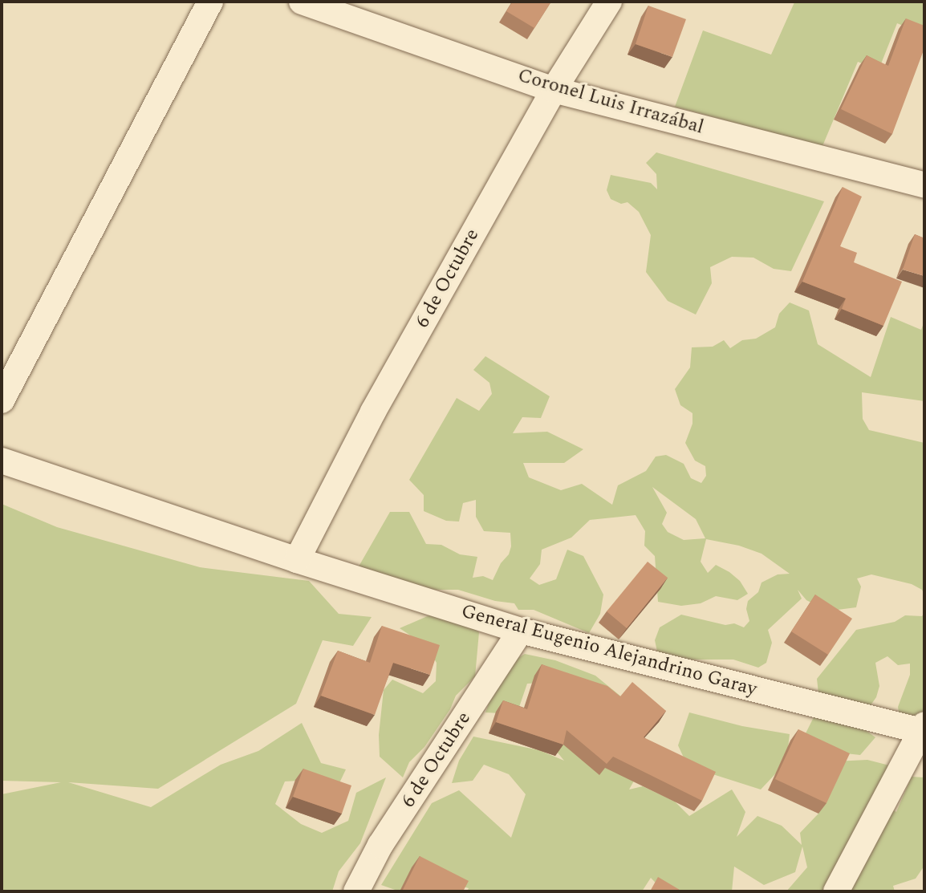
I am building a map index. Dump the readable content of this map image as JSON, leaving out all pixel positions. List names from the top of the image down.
{
  "streets": {
    "street": ["Coronel Luis Irrazábal", "6 de Octubre", "General Eugenio Alejandrino Garay"]
  },
  "crossings": [
    ["Coronel Luis Irrazábal", "6 de Octubre"],
    ["6 de Octubre", "General Eugenio Alejandrino Garay"]
  ]
}
